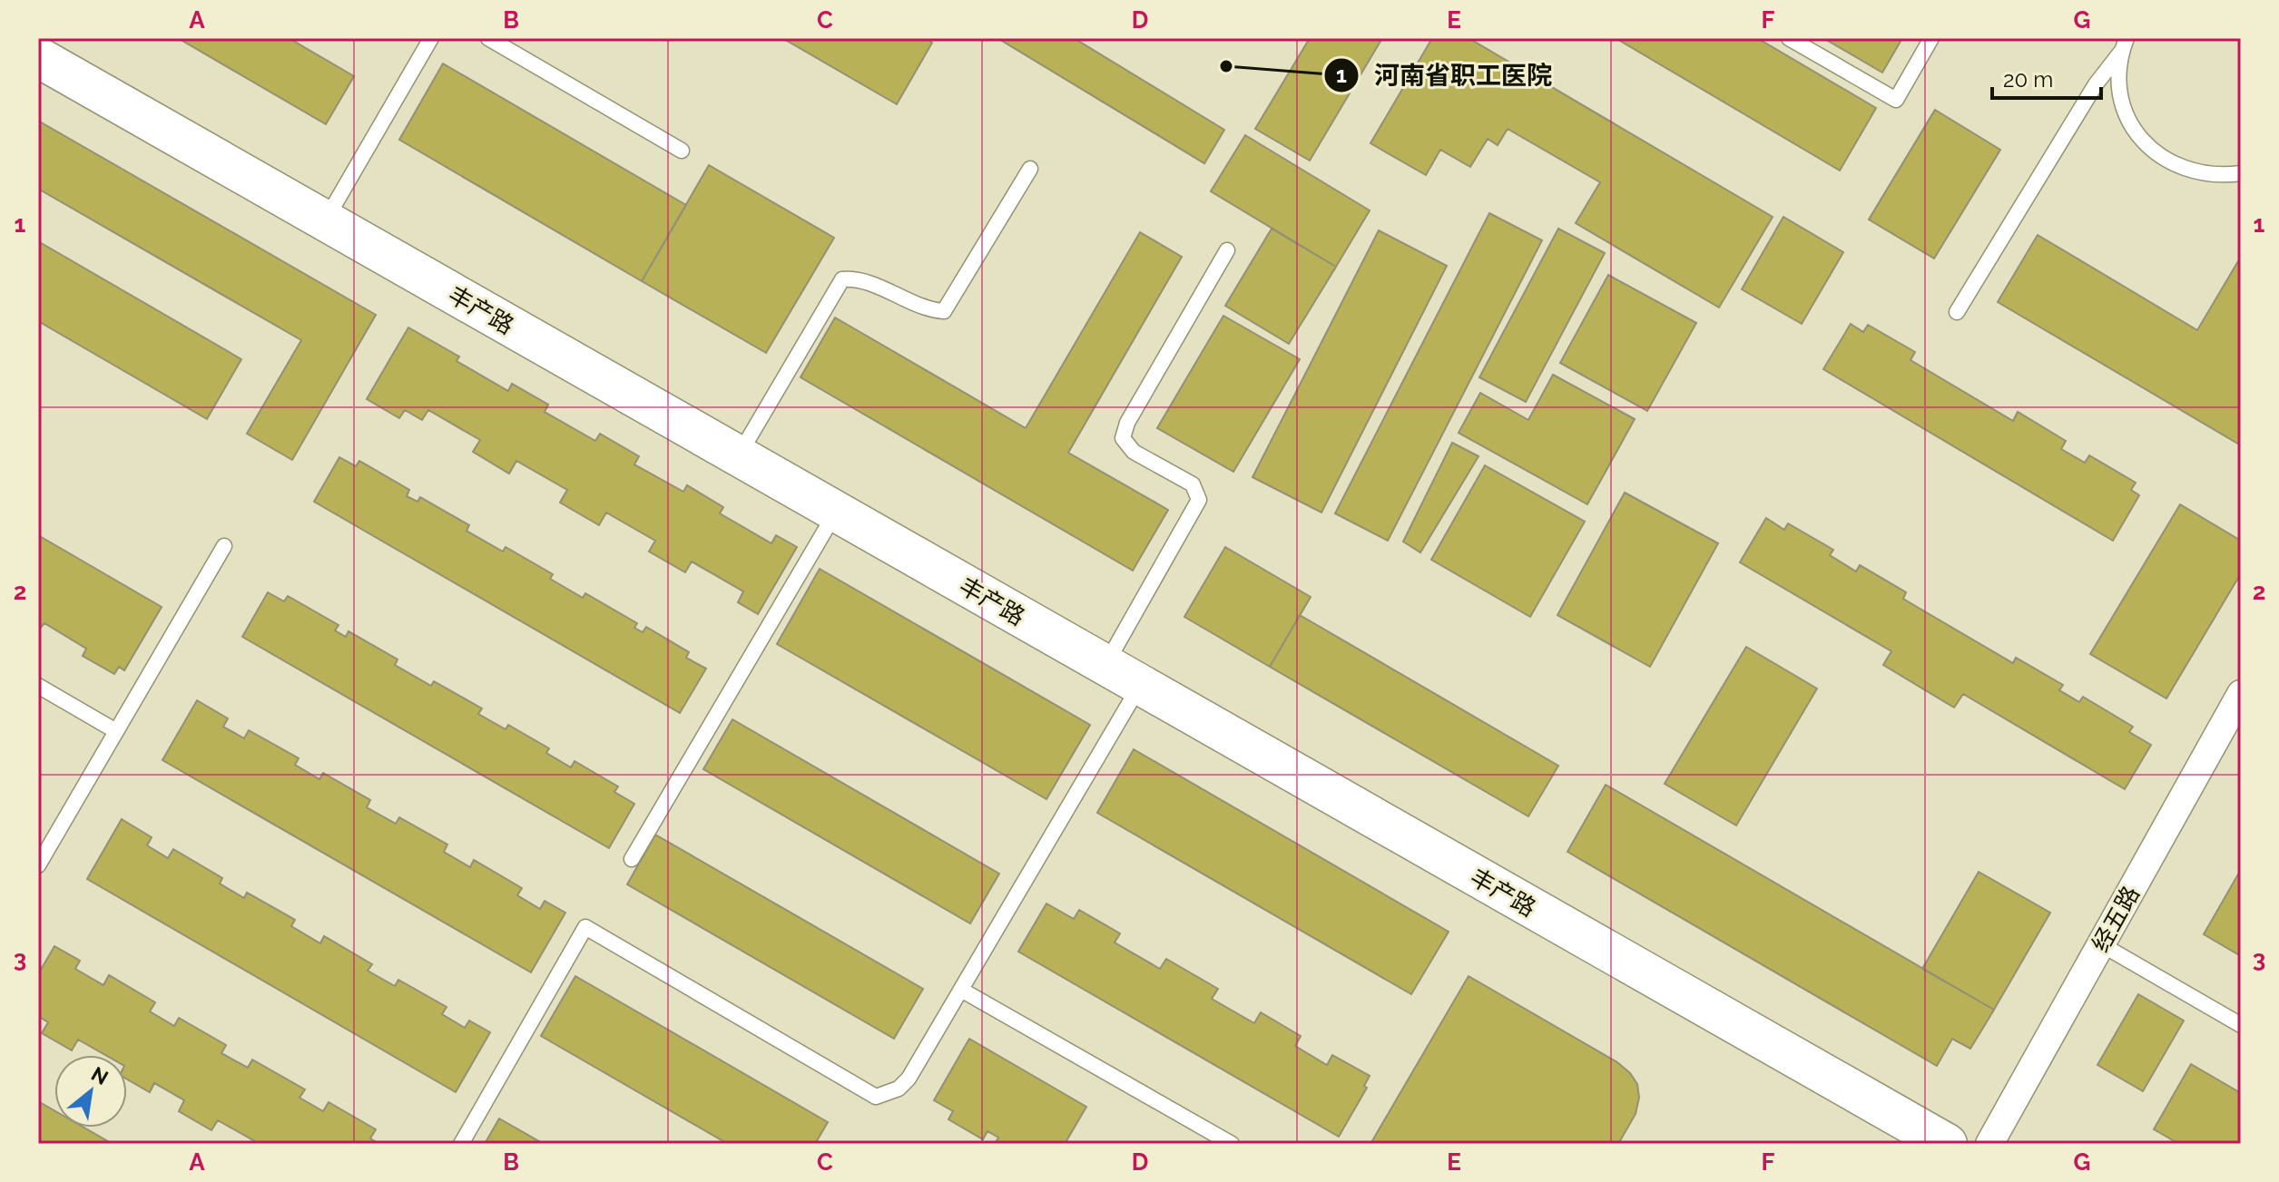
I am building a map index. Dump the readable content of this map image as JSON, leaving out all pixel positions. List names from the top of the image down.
{
  "streets": {
    "street": ["丰产路", "经五路"]
  },
  "places": ["河南省职工医院"],
  "scale_bar": "20 m",
  "north": "top right",
  "grid": {
    "columns": [
      "A",
      "B",
      "C",
      "D",
      "E",
      "F",
      "G"
    ],
    "rows": ["1", "2", "3"]
  }
}
